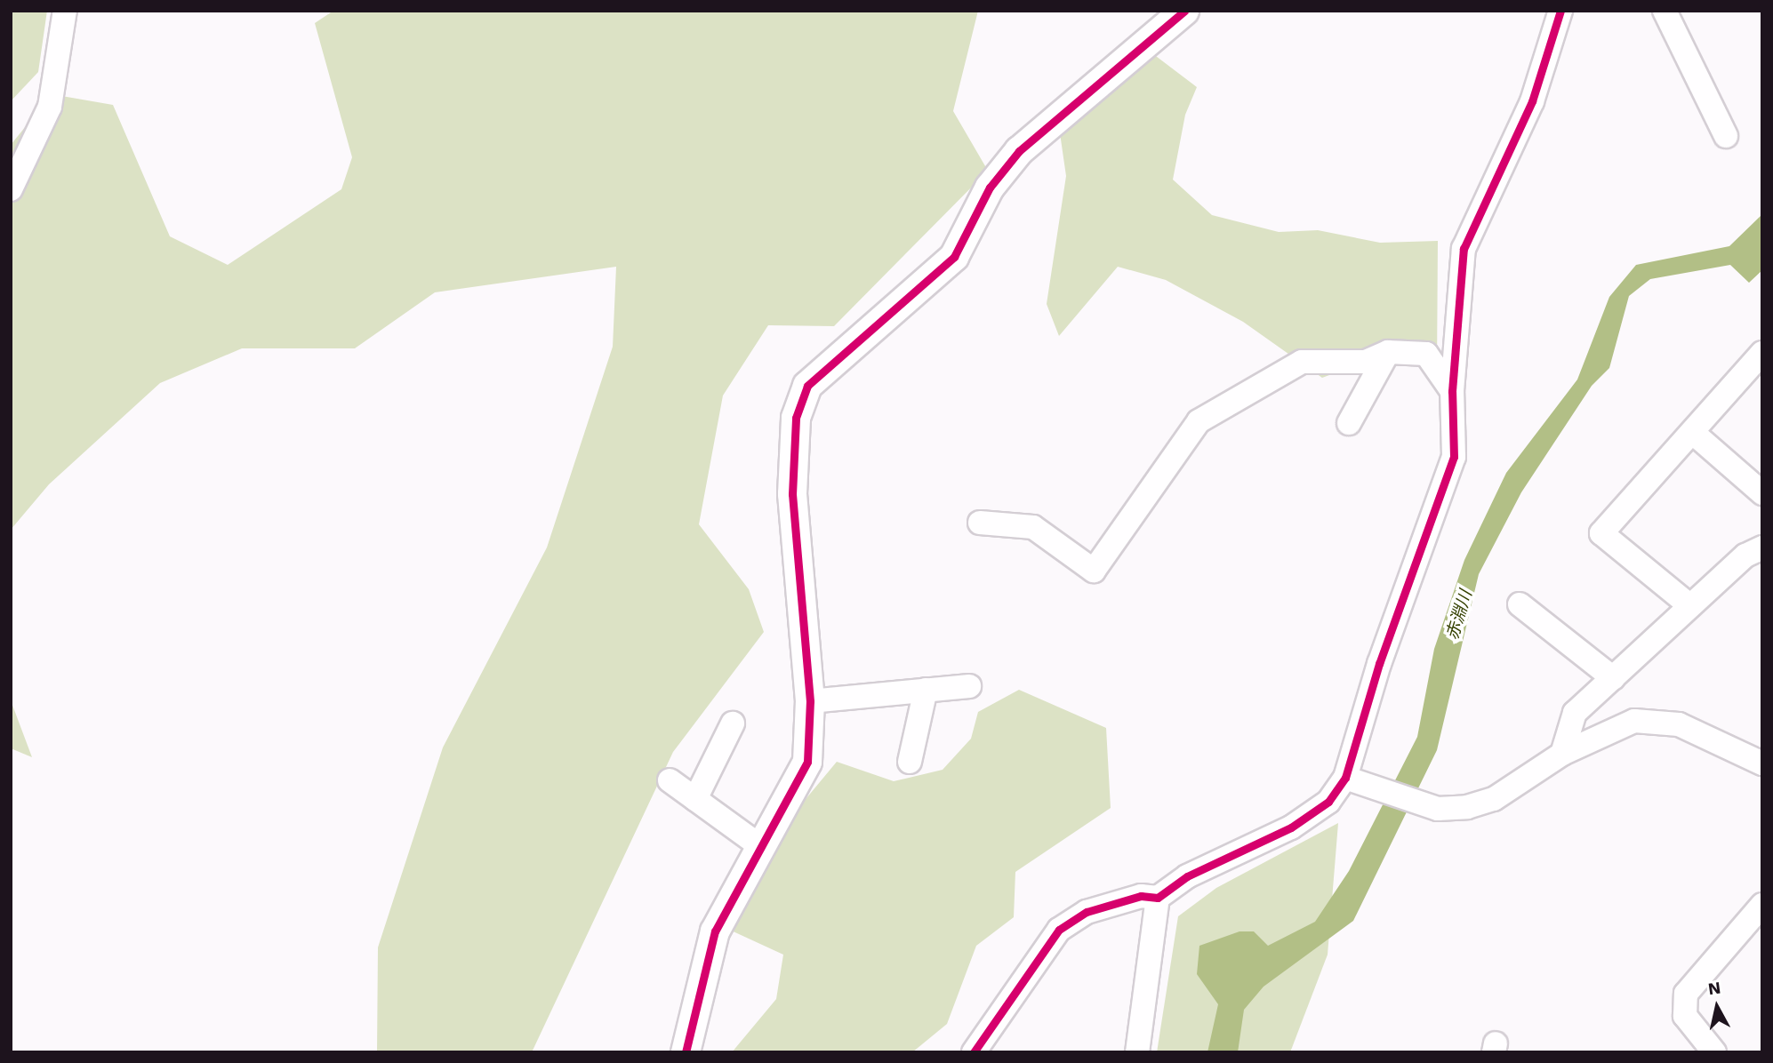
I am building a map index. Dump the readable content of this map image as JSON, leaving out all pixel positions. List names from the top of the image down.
{
  "water": ["赤淵川"],
  "north": "top"
}
